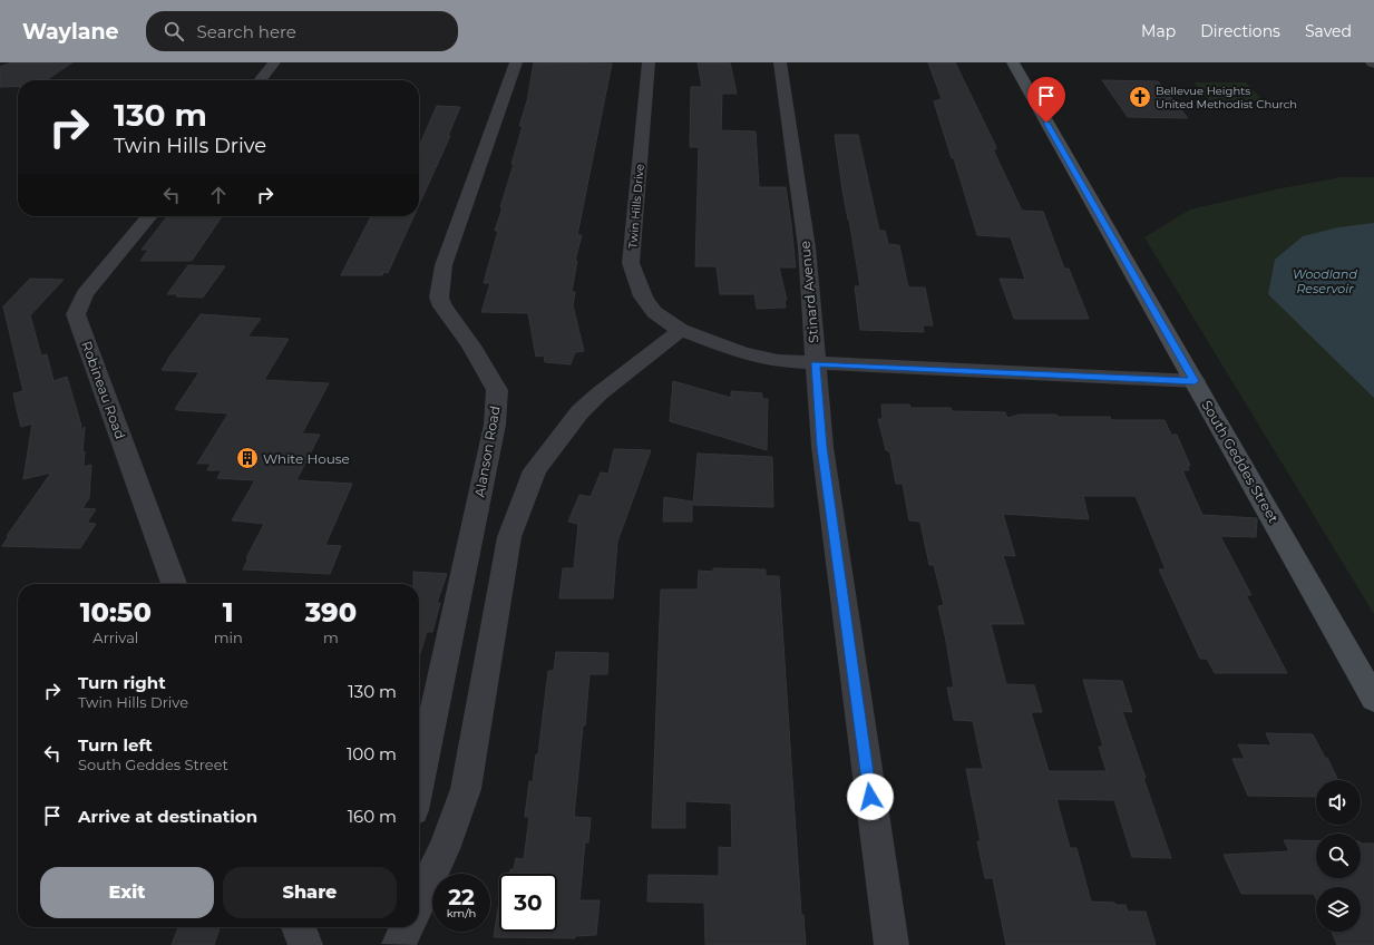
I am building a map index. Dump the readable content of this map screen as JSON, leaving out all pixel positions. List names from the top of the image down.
{
  "streets": {
    "main road": ["South Geddes Street"],
    "street": [
      "Twin Hills Drive",
      "Stinard Avenue",
      "Robineau Road",
      "Alanson Road"
    ]
  },
  "crossings": [
    ["Twin Hills Drive", "Stinard Avenue"],
    ["Twin Hills Drive", "South Geddes Street"]
  ],
  "water": ["Woodland Reservoir"],
  "places": {
    "church": ["Bellevue Heights United Methodist Church"],
    "building": ["White House"]
  },
  "page": {
    "header": "Waylane",
    "search": "Search here",
    "nav": ["Map", "Directions", "Saved"],
    "turn": ["130 m", "Twin Hills Drive"],
    "eta": [
      "10:50",
      "Arrival",
      "1",
      "min",
      "390",
      "m"
    ],
    "list": [
      {
        "name": "Turn right",
        "note": "Twin Hills Drive",
        "value": "130 m"
      },
      {
        "name": "Turn left",
        "note": "South Geddes Street",
        "value": "100 m"
      },
      {
        "name": "Arrive at destination",
        "value": "160 m"
      }
    ],
    "buttons": ["Exit", "Share"],
    "speed": "22 km/h",
    "limit": "30"
  }
}
